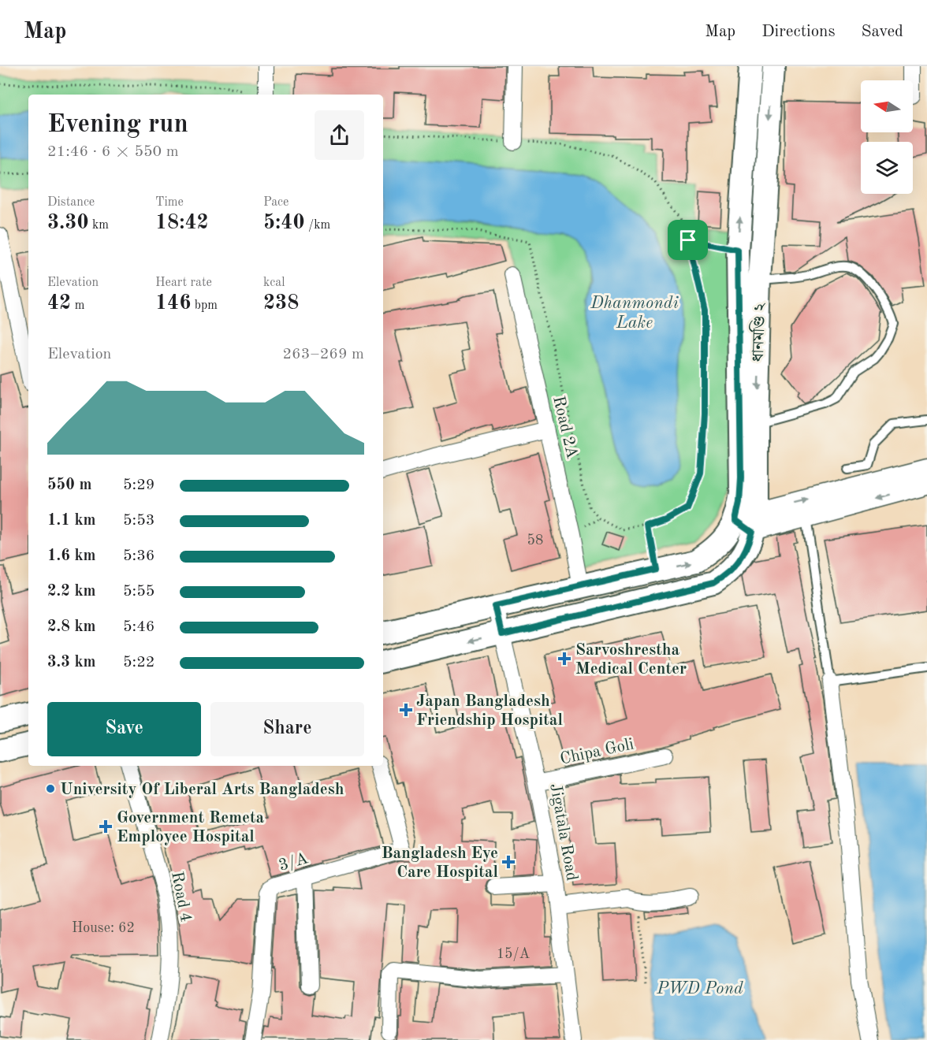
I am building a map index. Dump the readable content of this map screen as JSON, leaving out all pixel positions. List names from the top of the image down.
{
  "streets": {
    "main road": ["ধানমণ্ডি ২"],
    "street": [
      "Road 2A",
      "Chipa Goli",
      "Jigatala Road",
      "3/A",
      "Road 4"
    ]
  },
  "crossings": [
    ["ধানমণ্ডি ২", "Road 2A"],
    ["ধানমণ্ডি ২", "Jigatala Road"],
    ["Chipa Goli", "Jigatala Road"]
  ],
  "water": ["Dhanmondi Lake", "PWD Pond"],
  "places": {
    "health": [
      "Sarvoshrestha Medical Center",
      "Japan Bangladesh Friendship Hospital",
      "Government Remeta Employee Hospital",
      "Bangladesh Eye Care Hospital"
    ],
    "other": ["University Of Liberal Arts Bangladesh"]
  },
  "house_numbers": ["58", "House: 62", "15/A"],
  "north": "left",
  "page": {
    "header": "Map",
    "nav": ["Map", "Directions", "Saved"],
    "heading": ["Evening run", "21:46 · 6 × 550 m"],
    "stats": [
      ["Distance", "3.30 km"],
      ["Time", "18:42"],
      ["Pace", "5:40 /km"],
      ["Elevation", "42 m"],
      ["Heart rate", "146 bpm"],
      ["kcal", "238"]
    ],
    "chart": ["Elevation", "263–269 m"],
    "list": [
      {
        "name": "550 m",
        "note": "5:29"
      },
      {
        "name": "1.1 km",
        "note": "5:53"
      },
      {
        "name": "1.6 km",
        "note": "5:36"
      },
      {
        "name": "2.2 km",
        "note": "5:55"
      },
      {
        "name": "2.8 km",
        "note": "5:46"
      },
      {
        "name": "3.3 km",
        "note": "5:22"
      }
    ],
    "buttons": ["Save", "Share"]
  }
}
